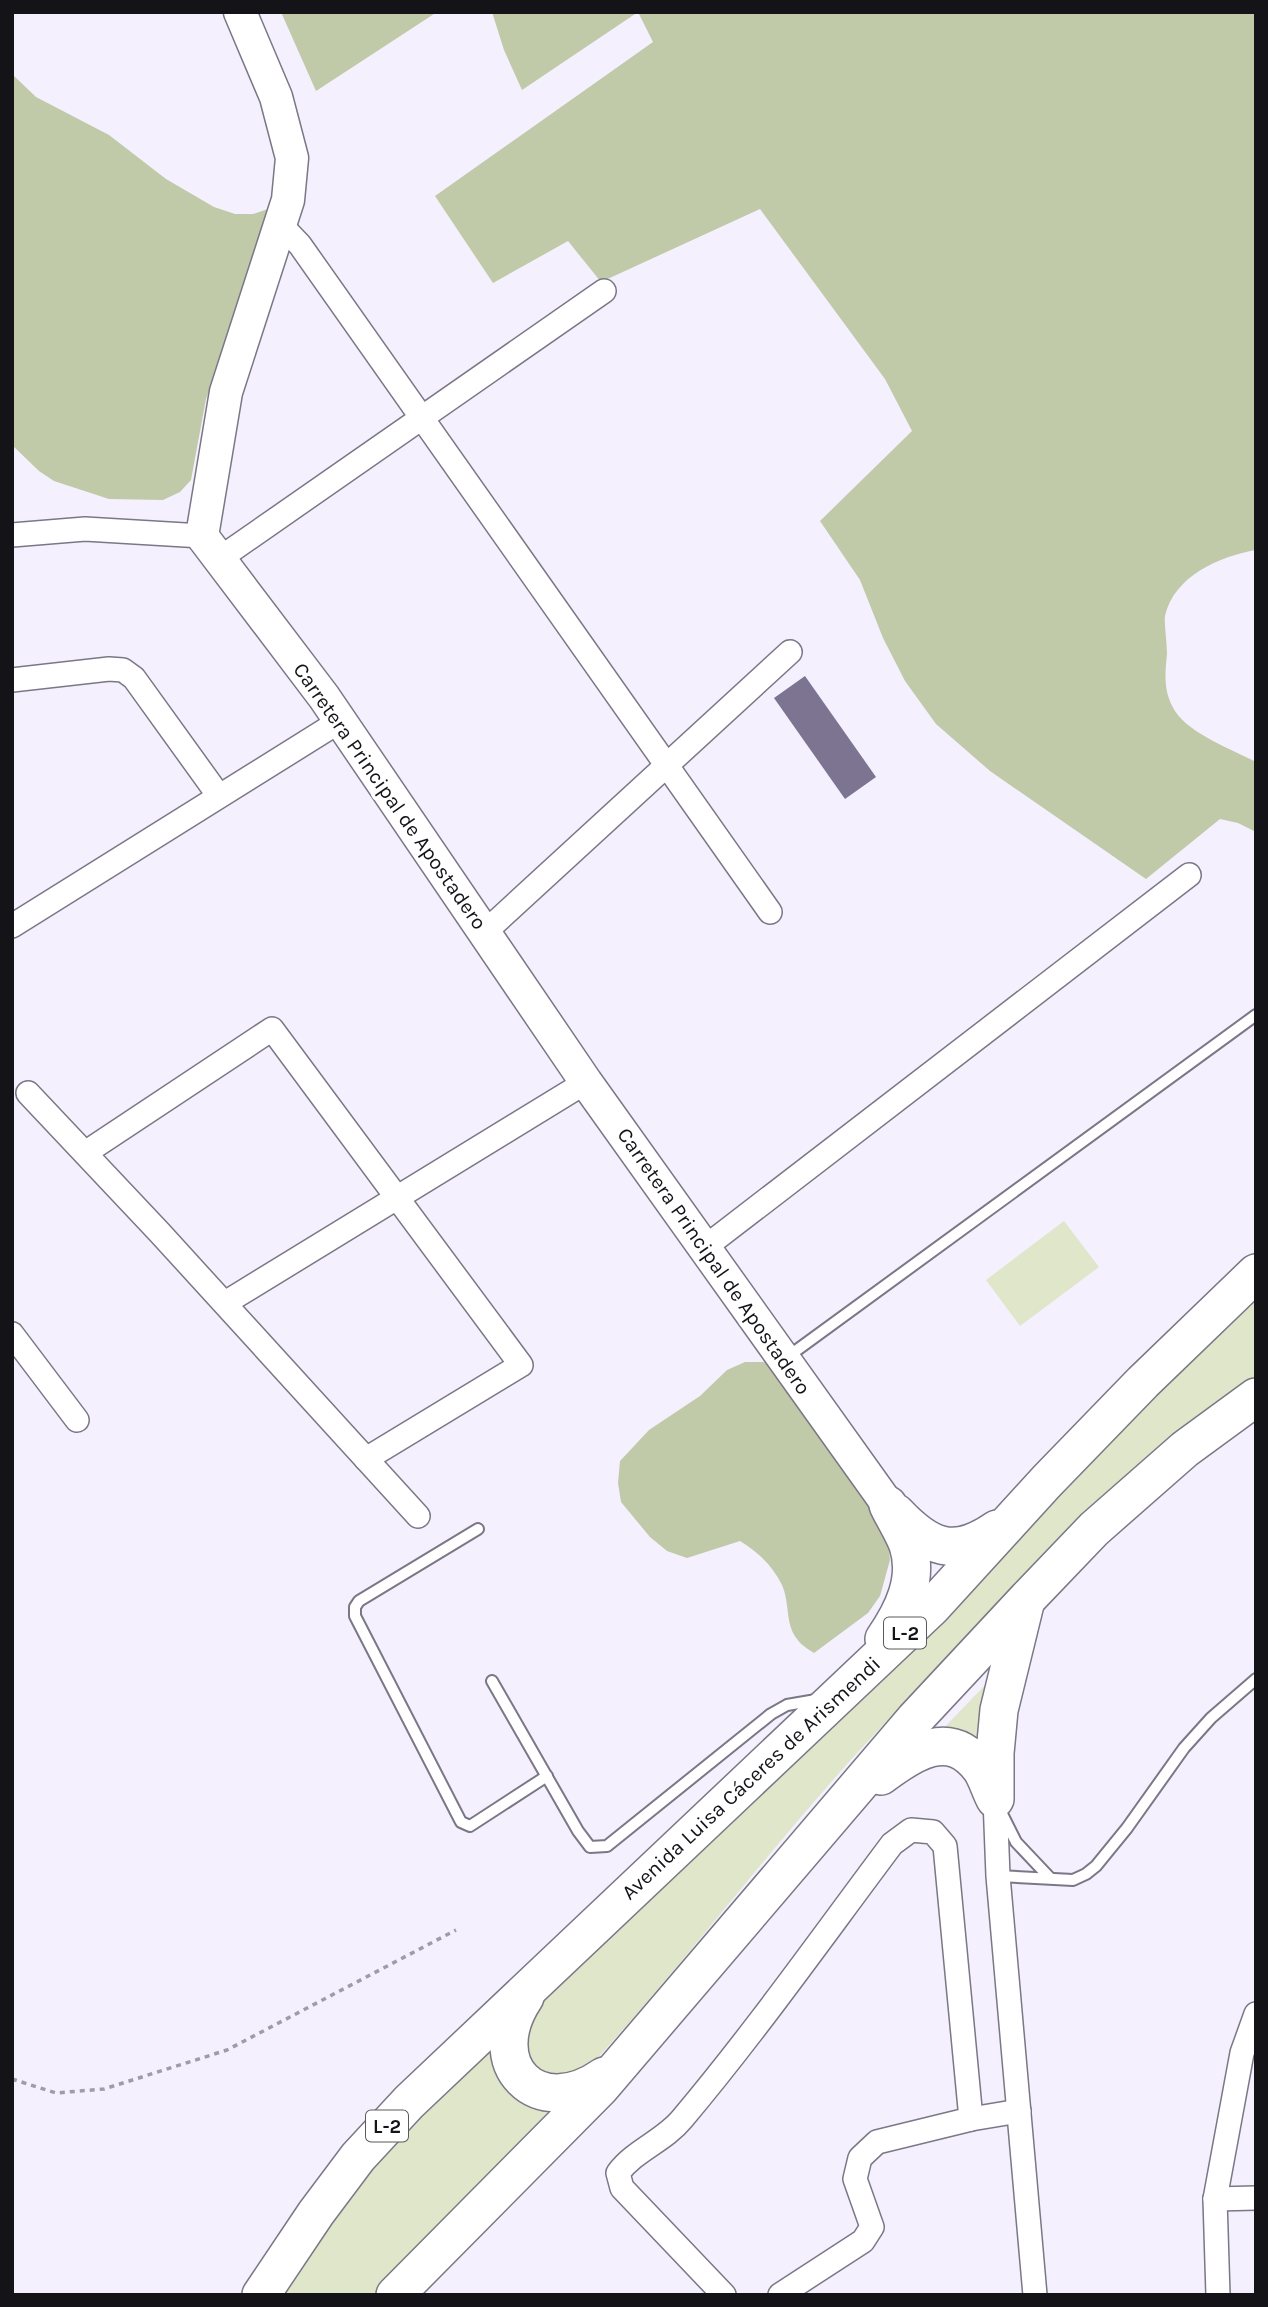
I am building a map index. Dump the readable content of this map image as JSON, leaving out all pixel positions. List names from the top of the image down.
{
  "streets": {
    "main road": ["L-2", "Avenida Luisa Cáceres de Arismendi"],
    "street": ["Carretera Principal de Apostadero"]
  }
}
